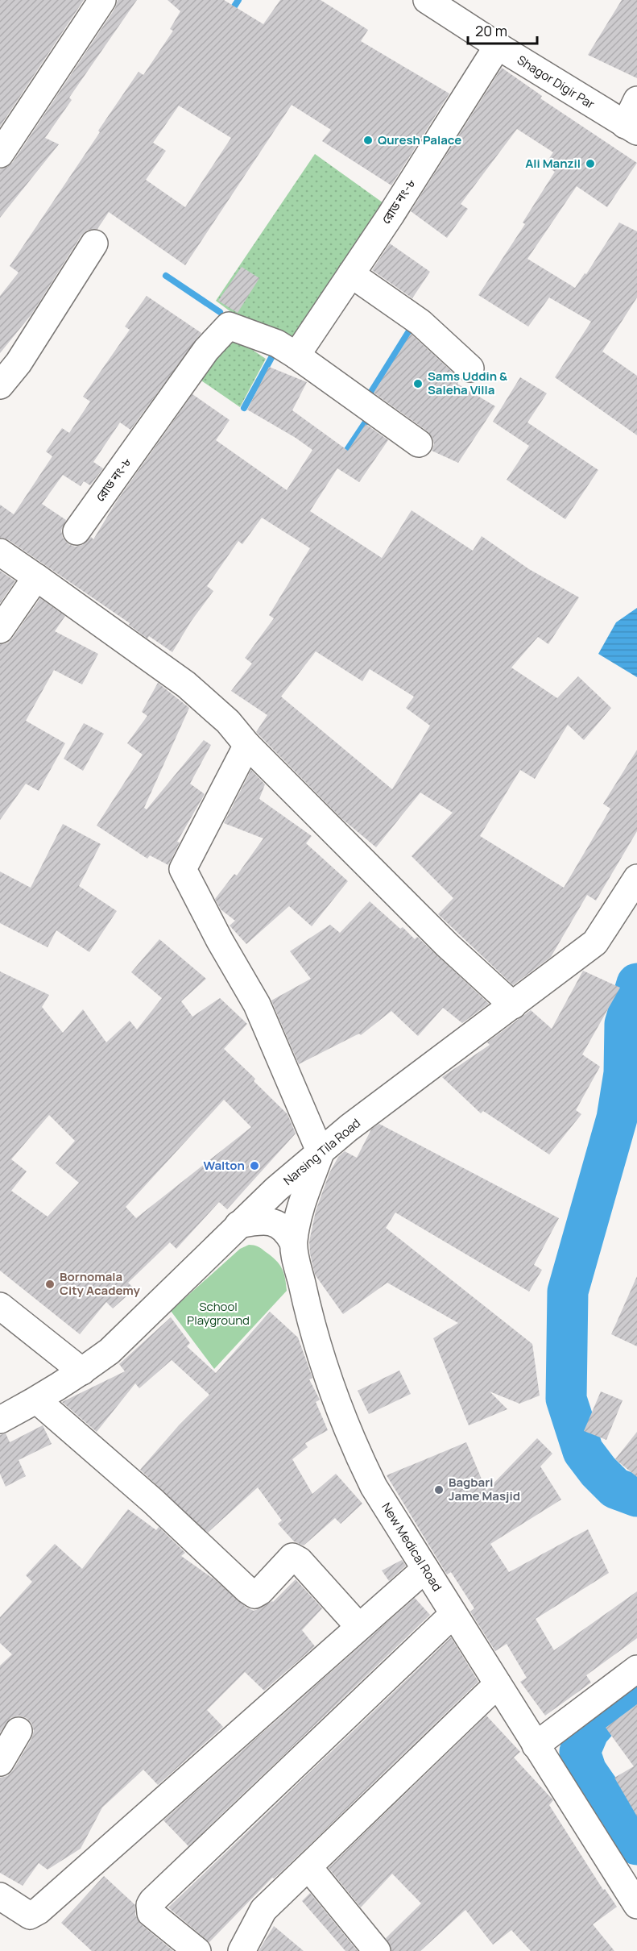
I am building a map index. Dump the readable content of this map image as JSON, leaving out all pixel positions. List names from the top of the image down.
{
  "streets": {
    "street": [
      "Shagor Digir Par",
      "রোড নং-৮",
      "Narsing Tila Road",
      "New Medical Road"
    ]
  },
  "crossings": [
    ["Shagor Digir Par", "রোড নং-৮"],
    ["Narsing Tila Road", "New Medical Road"]
  ],
  "parks": ["School Playground"],
  "places": [
    "Quresh Palace",
    "Ali Manzil",
    "Sams Uddin & Saleha Villa",
    "Walton",
    "Bornomala City Academy",
    "Bagbari Jame Masjid"
  ],
  "scale_bar": "20 m"
}
